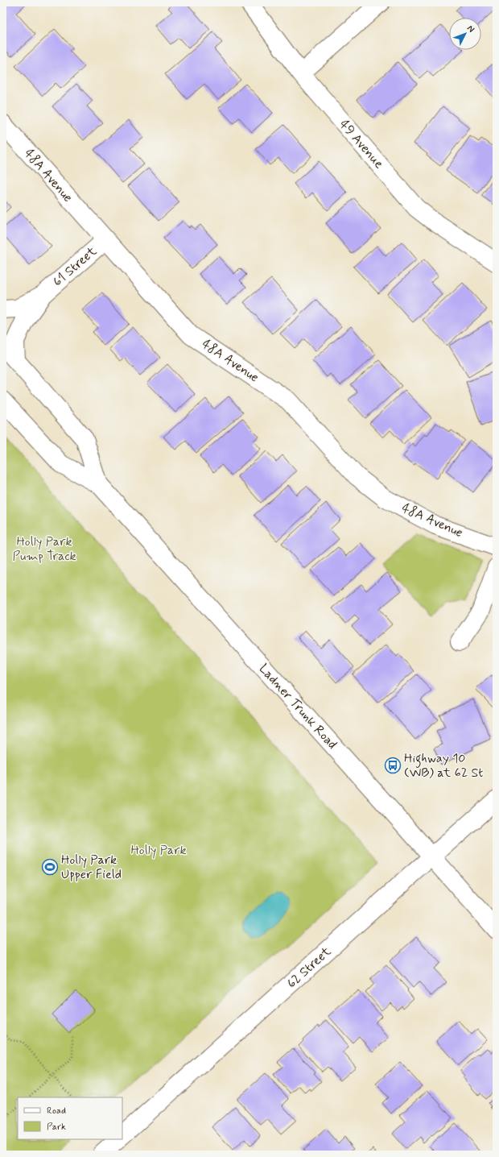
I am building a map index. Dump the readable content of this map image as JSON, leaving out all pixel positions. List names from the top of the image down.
{
  "streets": {
    "street": [
      "49 Avenue",
      "48A Avenue",
      "61 Street",
      "Ladner Trunk Road",
      "62 Street"
    ]
  },
  "crossings": [
    ["48A Avenue", "61 Street"],
    ["61 Street", "Ladner Trunk Road"],
    ["Ladner Trunk Road", "62 Street"]
  ],
  "parks": ["Holly Park Pump Track", "Holly Park"],
  "places": {
    "bus stop": ["Highway 10 (WB) at 62 St"],
    "sports": ["Holly Park Upper Field"]
  },
  "legend": ["Road", "Park"],
  "north": "top right"
}
